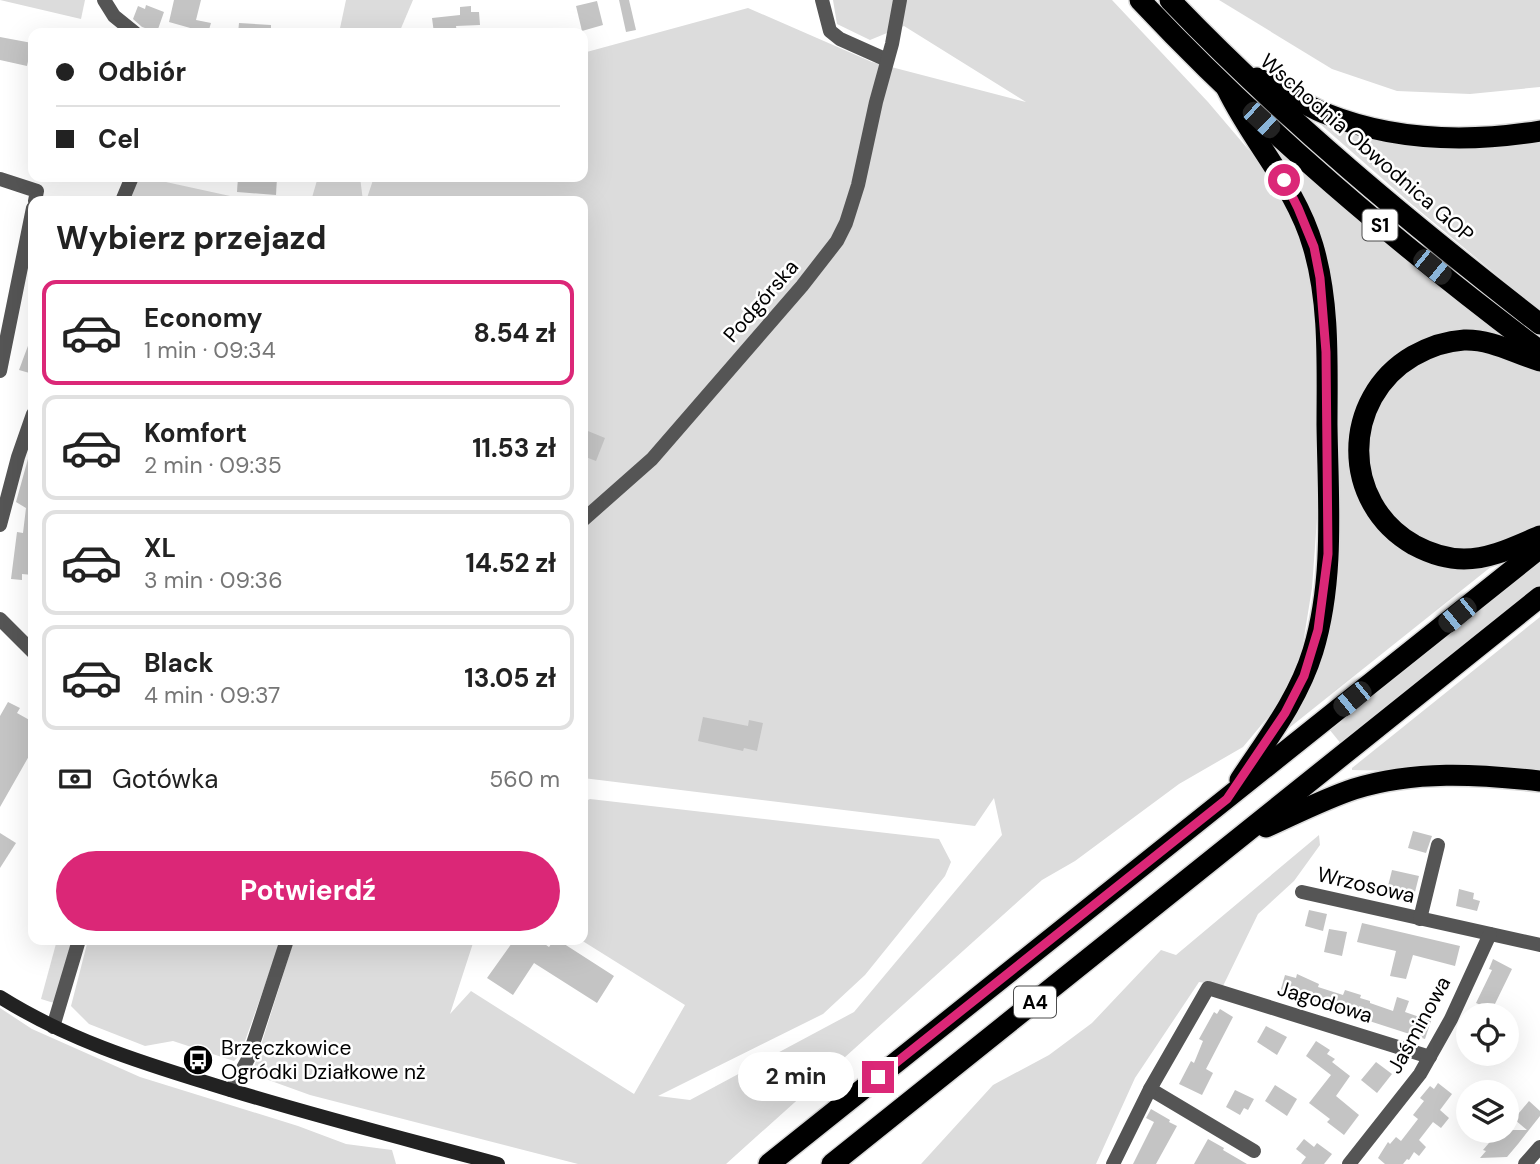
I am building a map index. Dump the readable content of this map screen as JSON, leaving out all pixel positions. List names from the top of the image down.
{
  "streets": {
    "highway": ["Wschodnia Obwodnica GOP", "S1", "A4"],
    "street": [
      "Podgórska",
      "Wrzosowa",
      "Jagodowa",
      "Jaśminowa"
    ]
  },
  "crossings": [
    ["Wrzosowa", "Jaśminowa"],
    ["Jagodowa", "Jaśminowa"]
  ],
  "places": {
    "bus stop": ["Brzęczkowice Ogródki Działkowe nż"]
  },
  "page": {
    "banner": ["Odbiór", "Cel"],
    "heading": "Wybierz przejazd",
    "list": [
      {
        "name": "Economy",
        "note": "1 min · 09:34",
        "value": "8.54 zł"
      },
      {
        "name": "Komfort",
        "note": "2 min · 09:35",
        "value": "11.53 zł"
      },
      {
        "name": "XL",
        "note": "3 min · 09:36",
        "value": "14.52 zł"
      },
      {
        "name": "Black",
        "note": "4 min · 09:37",
        "value": "13.05 zł"
      }
    ],
    "pay": ["Gotówka", "560 m"],
    "buttons": "Potwierdź",
    "bubble": "2 min"
  }
}
